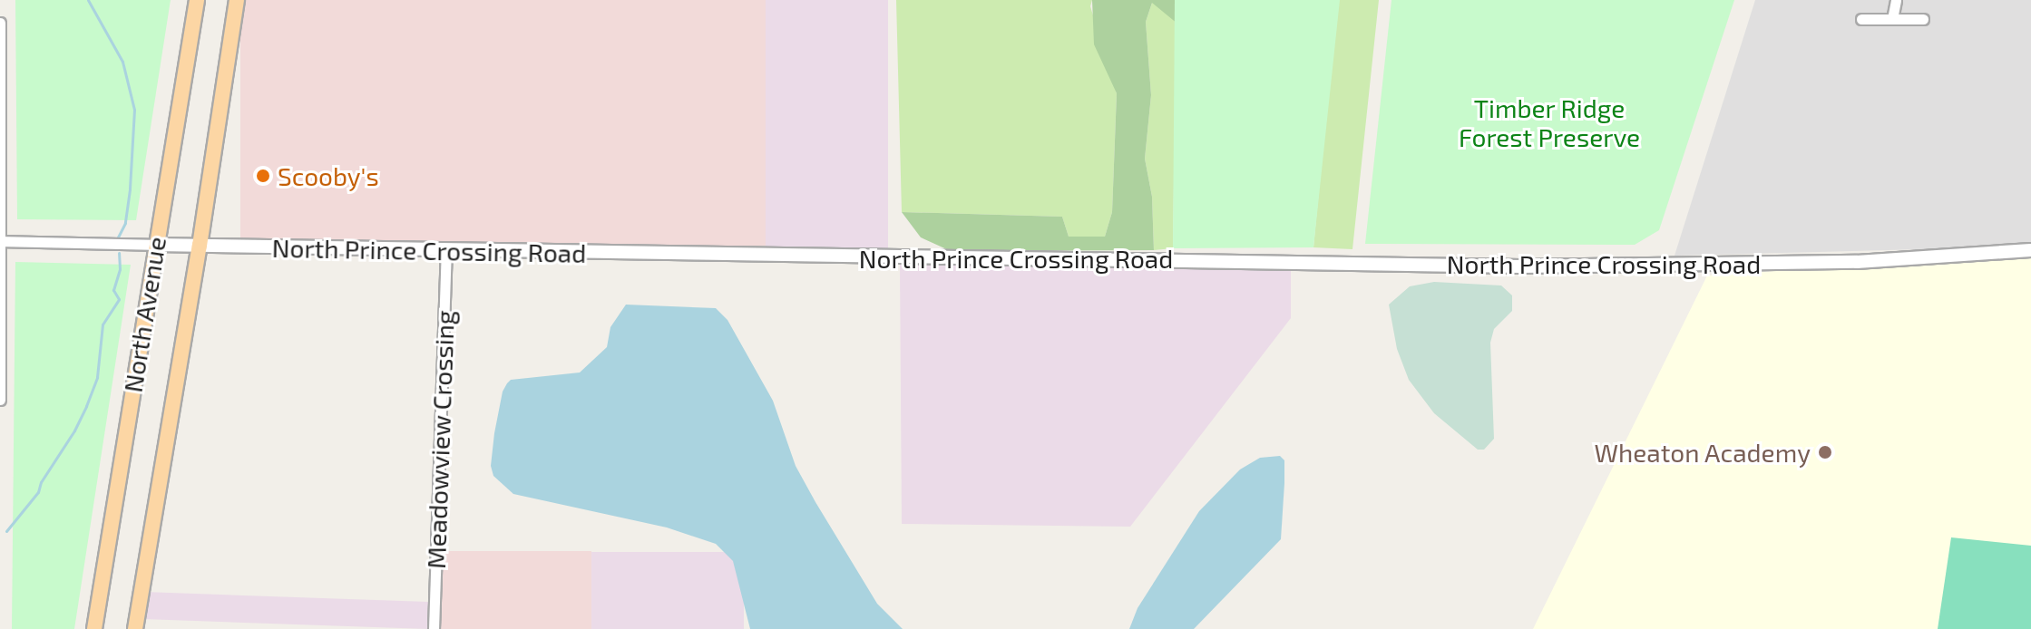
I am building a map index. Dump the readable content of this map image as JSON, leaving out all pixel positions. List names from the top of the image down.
{
  "streets": {
    "main road": ["North Avenue"],
    "street": ["North Prince Crossing Road", "Meadowview Crossing"]
  },
  "crossings": [
    ["North Prince Crossing Road", "North Avenue"],
    ["North Prince Crossing Road", "Meadowview Crossing"]
  ],
  "parks": ["Timber Ridge Forest Preserve"],
  "places": ["Scooby's", "Wheaton Academy"]
}
